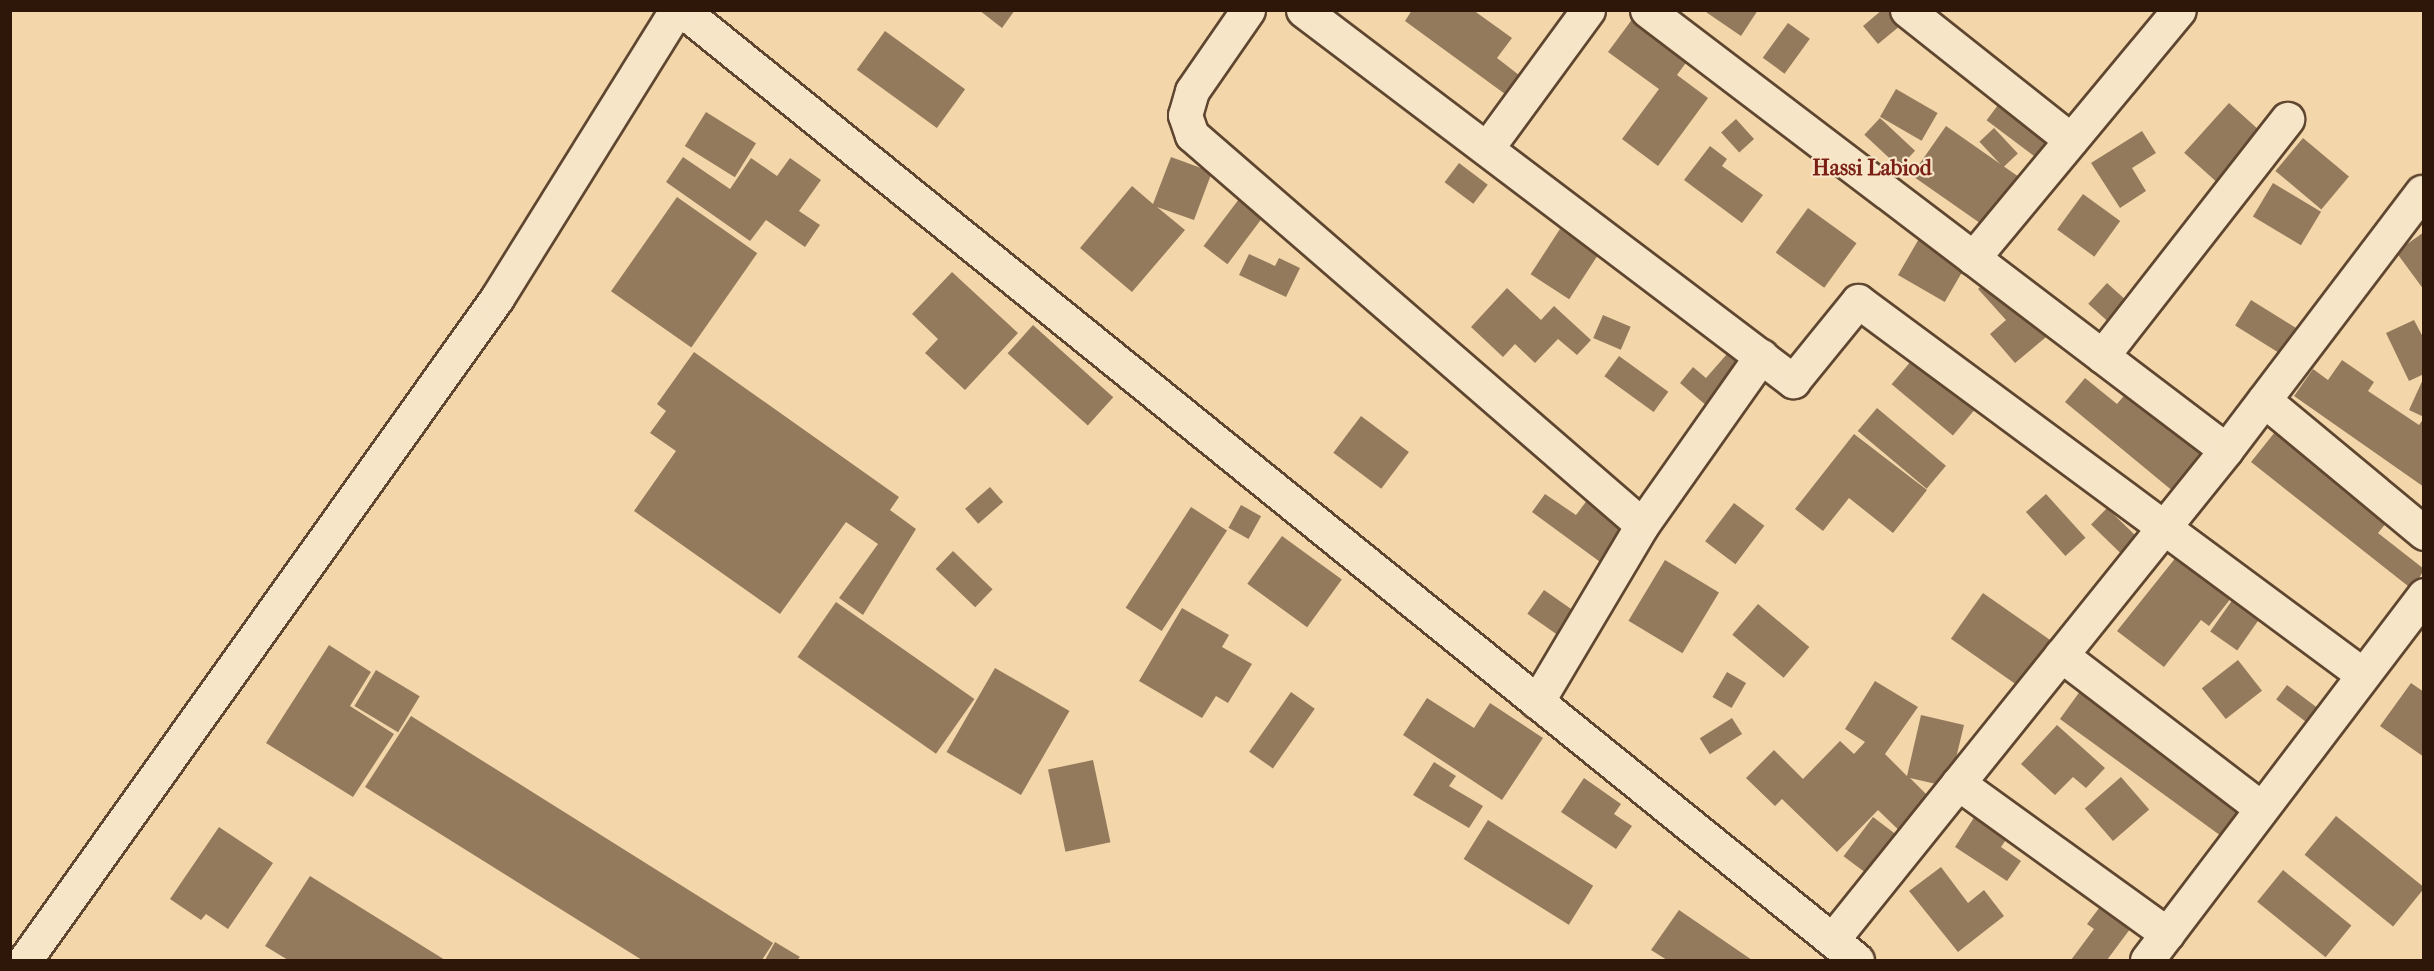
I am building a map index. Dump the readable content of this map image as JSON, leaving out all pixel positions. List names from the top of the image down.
{
  "districts": ["Hassi Labiod"]
}
